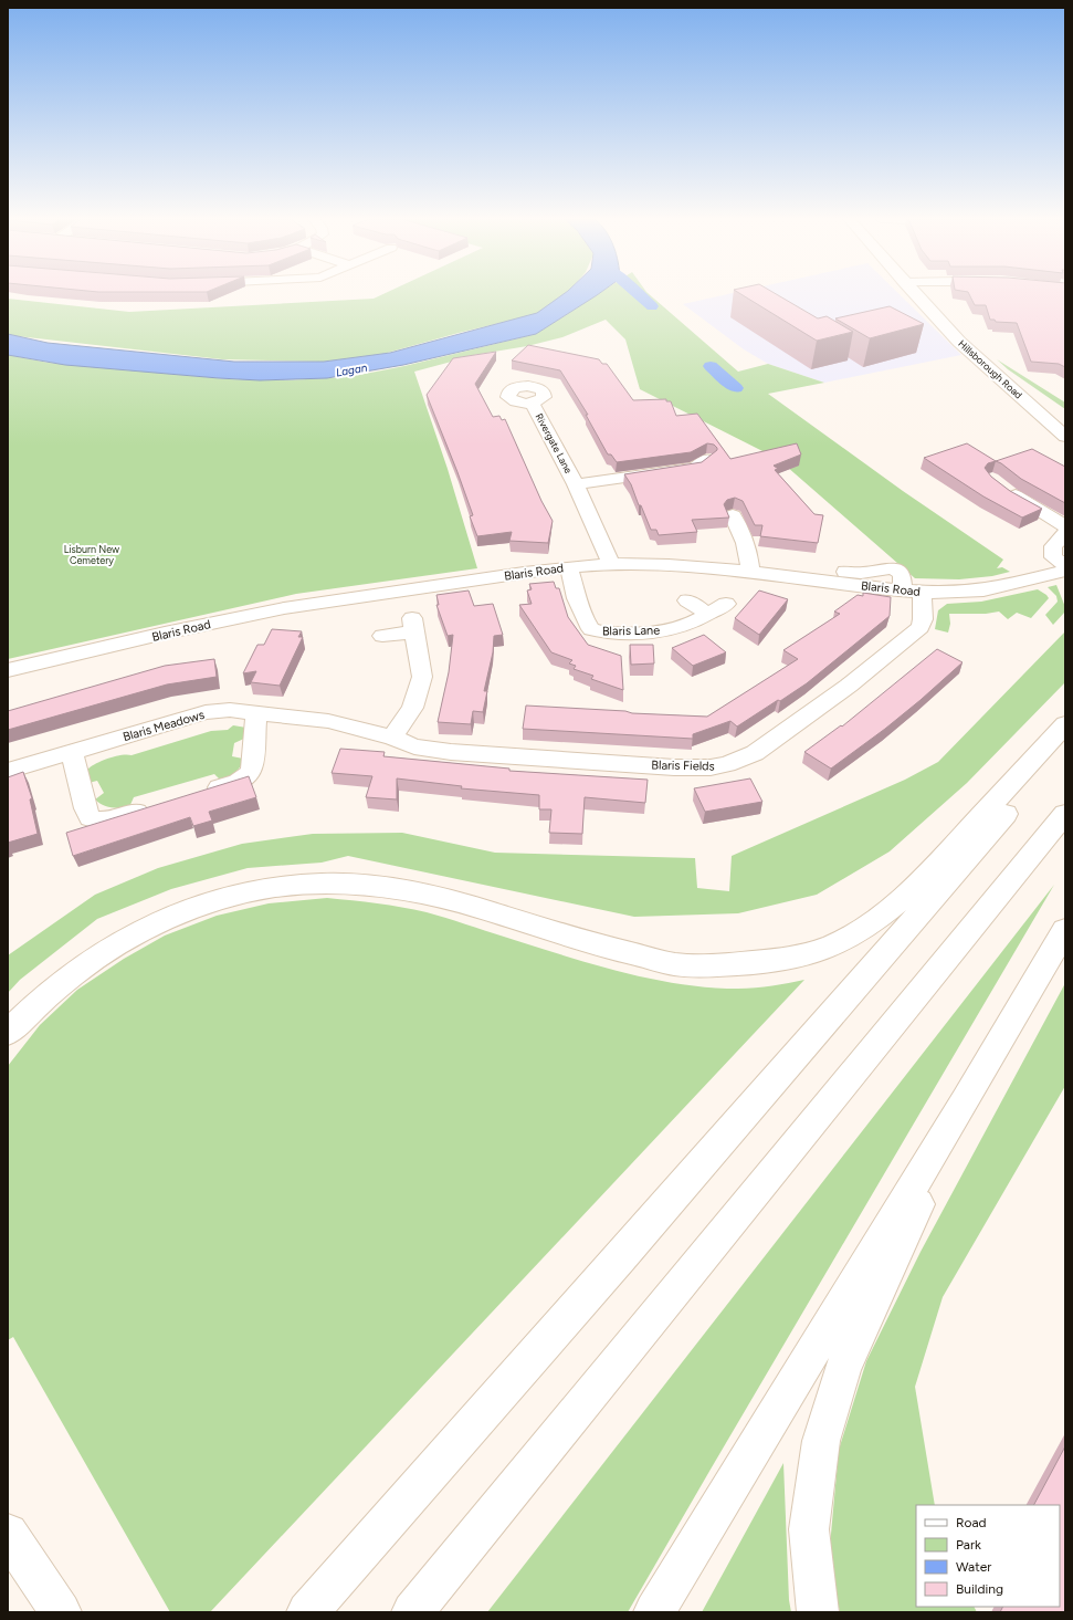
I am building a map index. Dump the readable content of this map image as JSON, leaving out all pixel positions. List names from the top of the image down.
{
  "streets": {
    "highway": ["Hillsborough Road"],
    "street": [
      "Rivergate Lane",
      "Blaris Road",
      "Blaris Lane",
      "Blaris Meadows",
      "Blaris Fields"
    ]
  },
  "crossings": [
    ["Rivergate Lane", "Blaris Road"],
    ["Blaris Road", "Blaris Lane"],
    ["Blaris Road", "Blaris Fields"],
    ["Blaris Meadows", "Blaris Fields"]
  ],
  "water": ["Lagan"],
  "parks": ["Lisburn New Cemetery"],
  "legend": [
    "Road",
    "Park",
    "Water",
    "Building"
  ]
}
